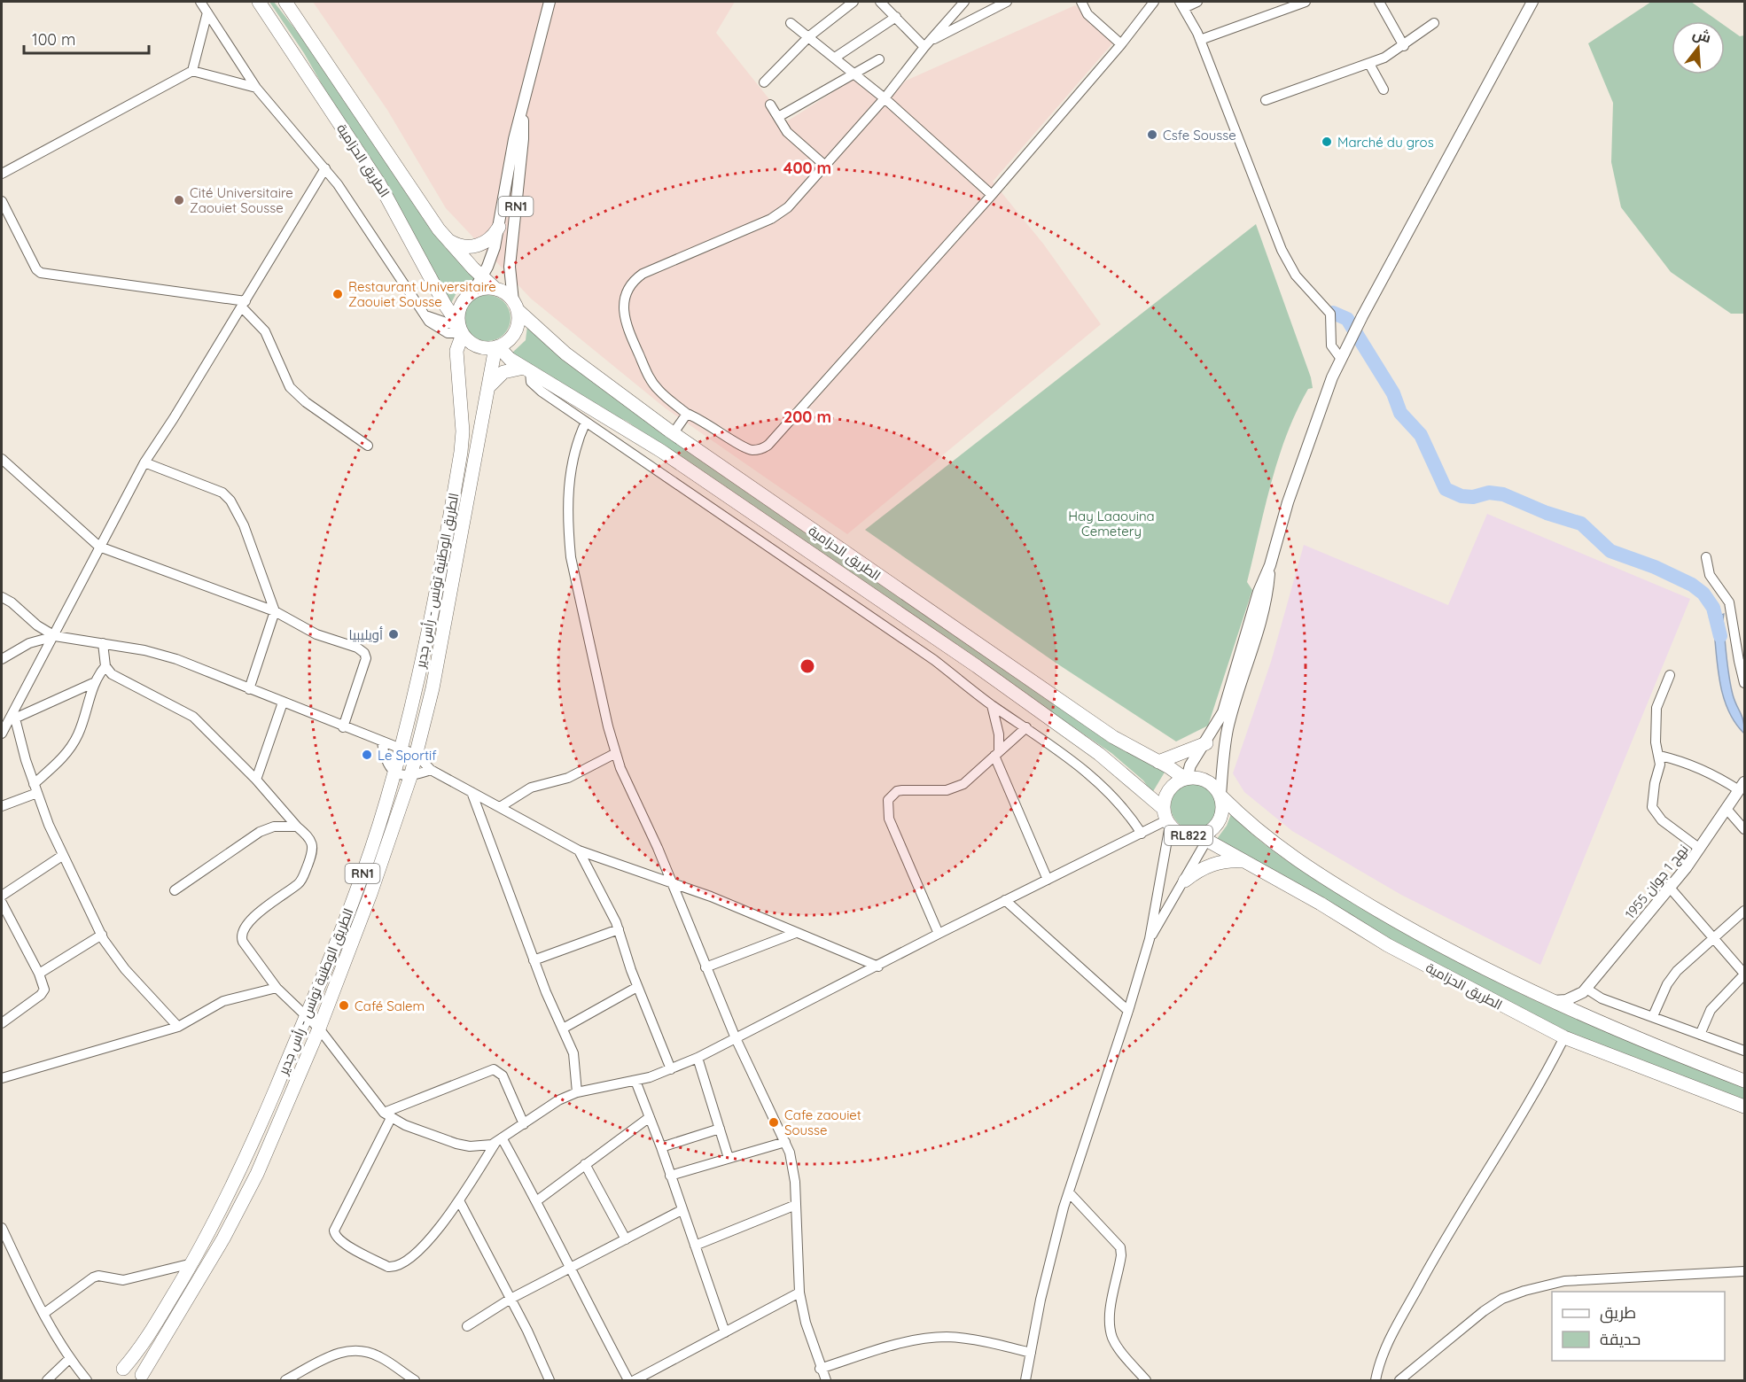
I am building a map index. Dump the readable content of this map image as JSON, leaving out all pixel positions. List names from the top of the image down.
{
  "streets": {
    "highway": [
      "الطريق الحزامية",
      "RN1",
      "الطريق الوطنية تونس - رأس جدير",
      "RL822"
    ],
    "main road": ["نهج 1 جوان 1955"]
  },
  "crossings": [
    ["الطريق الحزامية", "RN1"],
    ["الطريق الحزامية", "الطريق الوطنية تونس - رأس جدير"],
    ["الطريق الحزامية", "RL822"],
    ["RN1", "الطريق الوطنية تونس - رأس جدير"]
  ],
  "parks": ["Hay Laaouina Cemetery"],
  "places": [
    "Csfe Sousse",
    "Marché du gros",
    "Cité Universitaire Zaouiet Sousse",
    "Restaurant Universitaire Zaouiet Sousse",
    "أويليبيا",
    "Le Sportif",
    "Café Salem",
    "Cafe zaouiet Sousse"
  ],
  "legend": ["طريق", "حديقة"],
  "scale_bar": "100 m",
  "north": "top",
  "rings": ["400 m", "200 m"]
}
